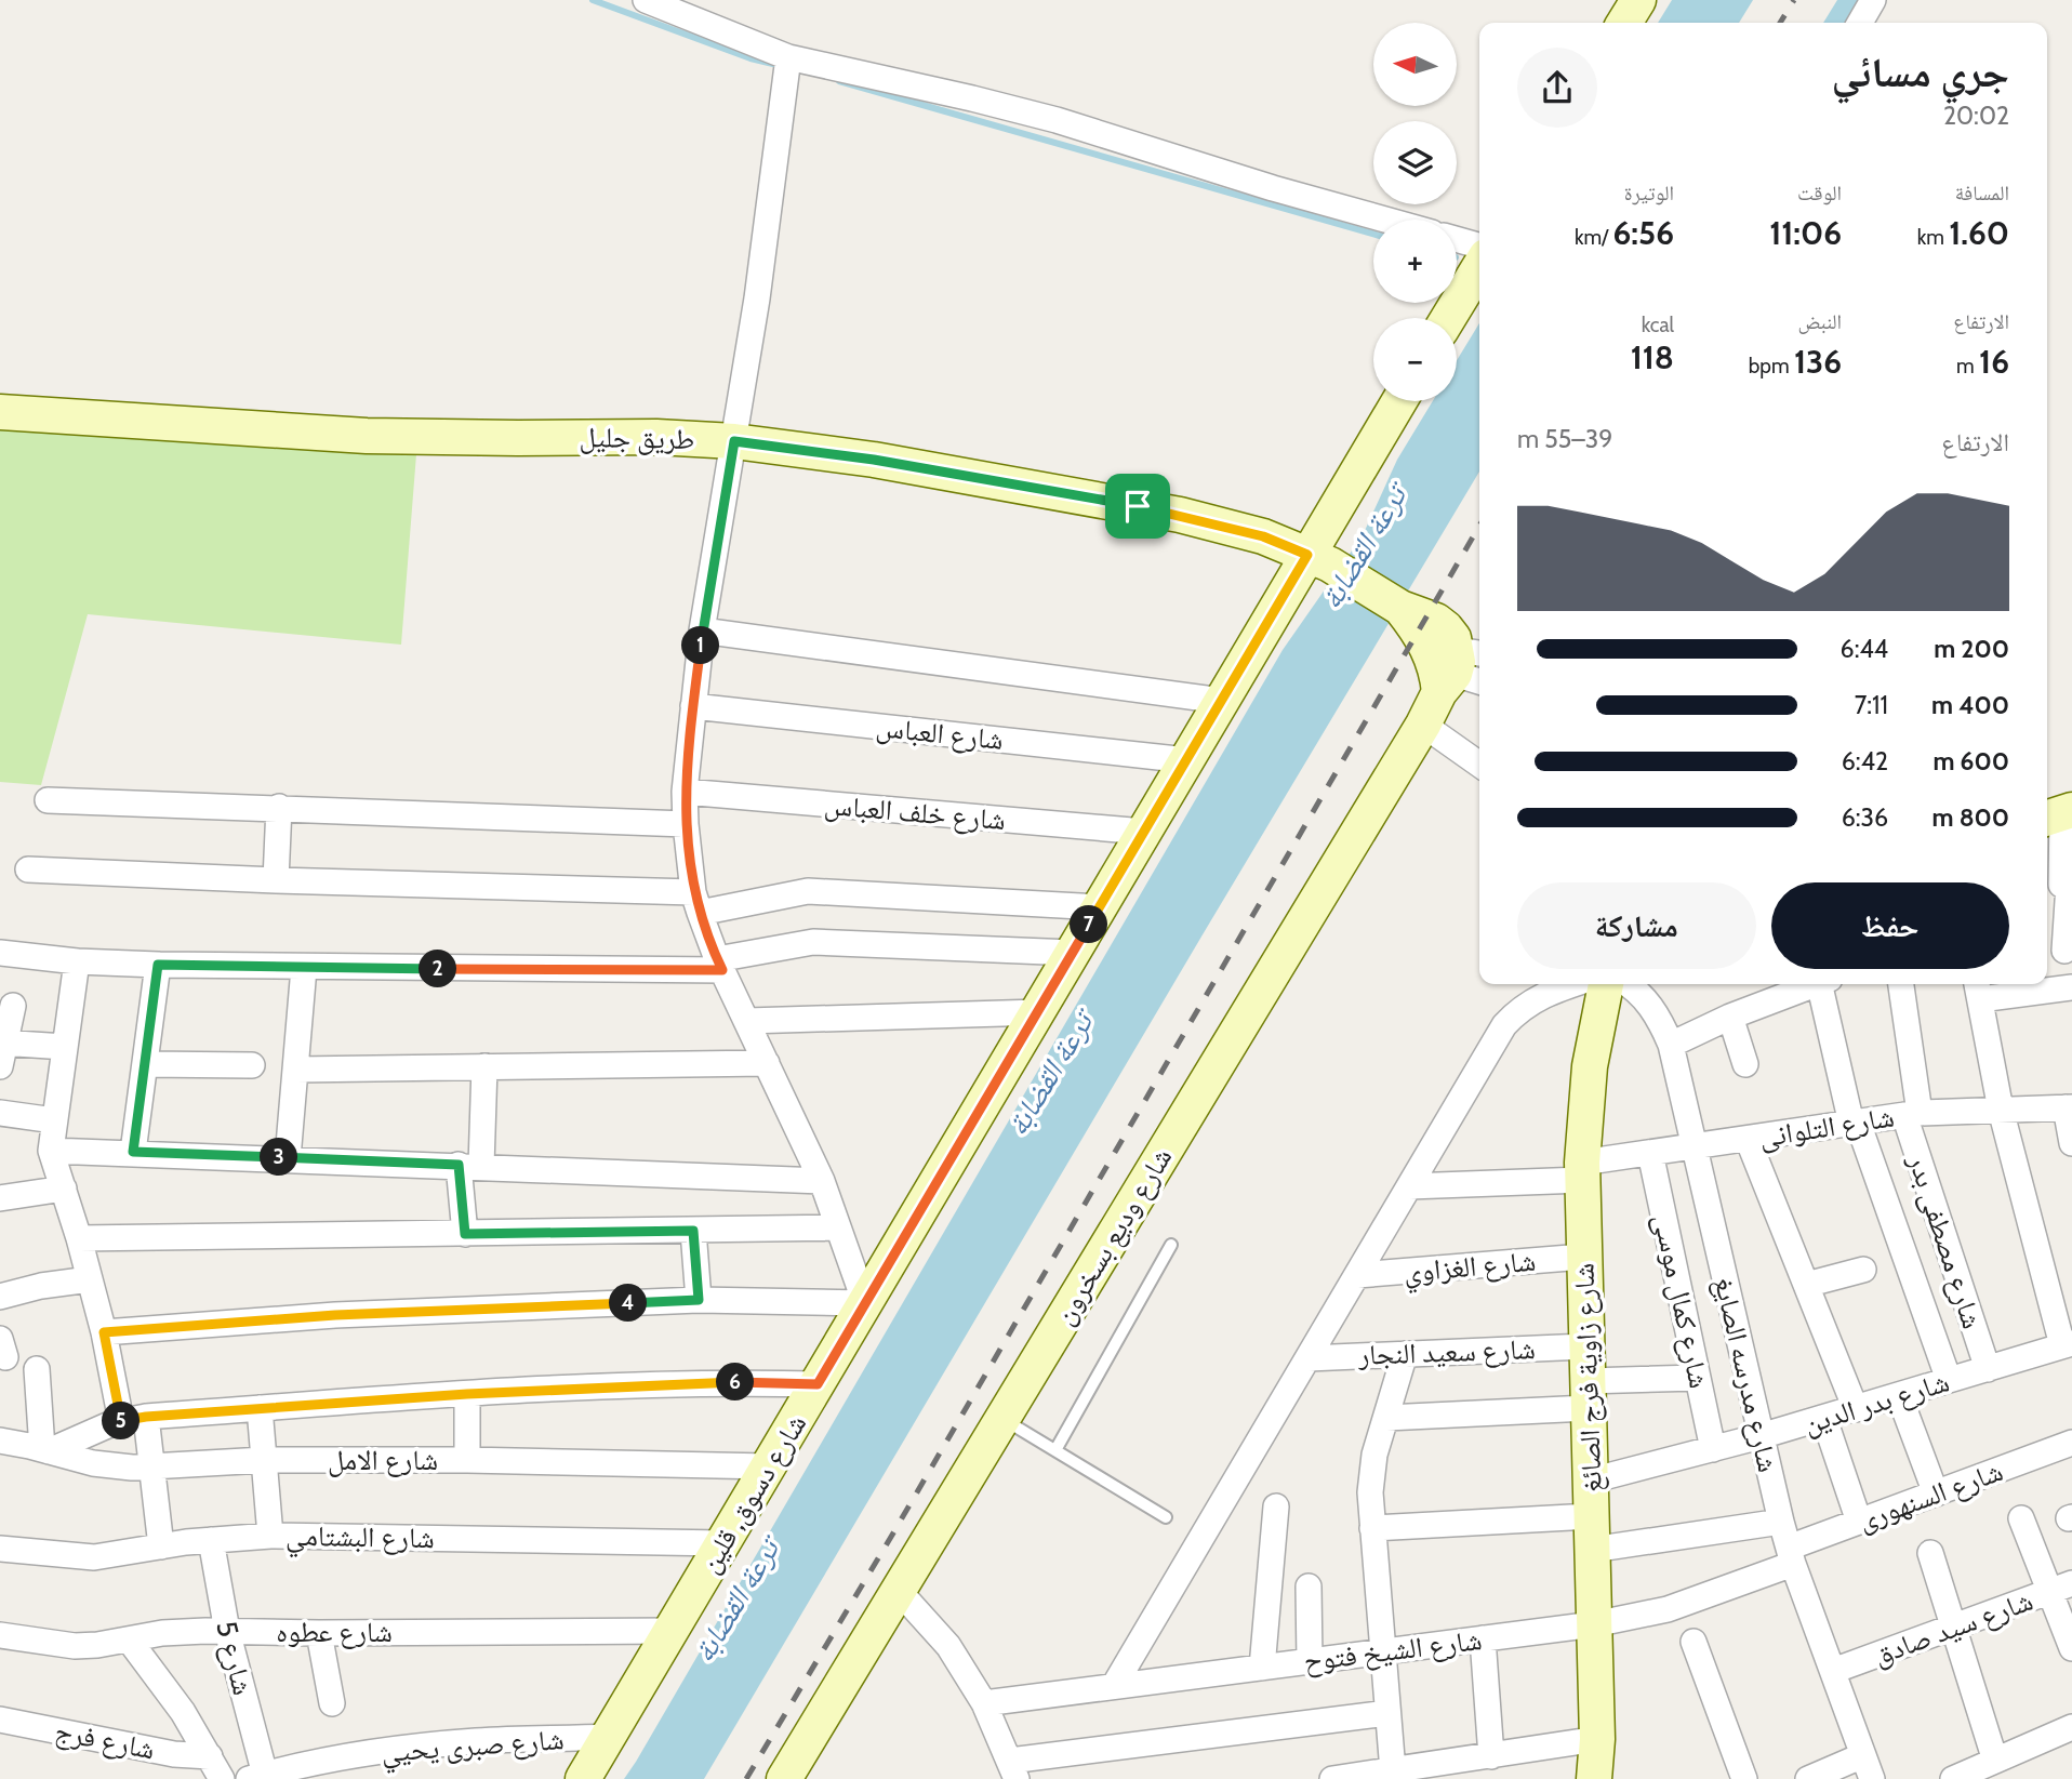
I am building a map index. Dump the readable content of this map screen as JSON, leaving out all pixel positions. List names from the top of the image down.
{
  "streets": {
    "main road": [
      "طريق جليل",
      "شارع وديع بسخرون",
      "شارع زاوية فرج الصائغ",
      "شارع دسوق, قلين"
    ],
    "street": [
      "شارع العباس",
      "شارع خلف العباس",
      "شارع التلوانى",
      "شارع مصطفى بدر",
      "شارع الغزاوي",
      "شارع كمال موسى",
      "شارع سعيد النجار",
      "شارع مدرسه الصايغ",
      "شارع بدر الدين",
      "شارع الامل",
      "شارع السنهورى",
      "شارع البشتامي",
      "شارع سيد صادق",
      "شارع عطوه",
      "شارع الشيخ فتوح",
      "شارع 5",
      "شارع فرج",
      "شارع صبرى يحيي"
    ]
  },
  "crossings": [
    ["طريق جليل", "شارع دسوق, قلين"],
    ["شارع العباس", "شارع دسوق, قلين"],
    ["شارع خلف العباس", "شارع دسوق, قلين"],
    ["شارع التلوانى", "شارع مصطفى بدر"],
    ["شارع التلوانى", "شارع كمال موسى"],
    ["شارع التلوانى", "شارع مدرسه الصايغ"],
    ["شارع التلوانى", "شارع زاوية فرج الصائغ"],
    ["شارع مصطفى بدر", "شارع بدر الدين"],
    ["شارع الغزاوي", "شارع زاوية فرج الصائغ"],
    ["شارع كمال موسى", "شارع بدر الدين"],
    ["شارع سعيد النجار", "شارع زاوية فرج الصائغ"],
    ["شارع مدرسه الصايغ", "شارع بدر الدين"],
    ["شارع مدرسه الصايغ", "شارع السنهورى"],
    ["شارع مدرسه الصايغ", "شارع سيد صادق"],
    ["شارع مدرسه الصايغ", "شارع الشيخ فتوح"],
    ["شارع زاوية فرج الصائغ", "شارع بدر الدين"],
    ["شارع زاوية فرج الصائغ", "شارع الشيخ فتوح"],
    ["شارع الامل", "شارع دسوق, قلين"],
    ["شارع دسوق, قلين", "شارع البشتامي"],
    ["شارع دسوق, قلين", "شارع عطوه"],
    ["شارع دسوق, قلين", "شارع صبرى يحيي"],
    ["شارع السنهورى", "شارع الشيخ فتوح"],
    ["شارع البشتامي", "شارع 5"],
    ["شارع عطوه", "شارع 5"],
    ["شارع 5", "شارع صبرى يحيي"]
  ],
  "water": ["ترعة القضابة"],
  "north": "left",
  "page": {
    "map_buttons": ["+", "−"],
    "heading": ["جري مسائي", "20:02"],
    "stats": [
      ["المسافة", "1.60 km"],
      ["الوقت", "11:06"],
      ["الوتيرة", "6:56 /km"],
      ["الارتفاع", "16 m"],
      ["النبض", "136 bpm"],
      ["kcal", "118"]
    ],
    "chart": ["الارتفاع", "39–55 m"],
    "list": [
      {
        "name": "200 m",
        "note": "6:44"
      },
      {
        "name": "400 m",
        "note": "7:11"
      },
      {
        "name": "600 m",
        "note": "6:42"
      },
      {
        "name": "800 m",
        "note": "6:36"
      }
    ],
    "pins": [
      "1",
      "7",
      "2",
      "3",
      "4",
      "6",
      "5"
    ],
    "buttons": ["حفظ", "مشاركة"]
  }
}
